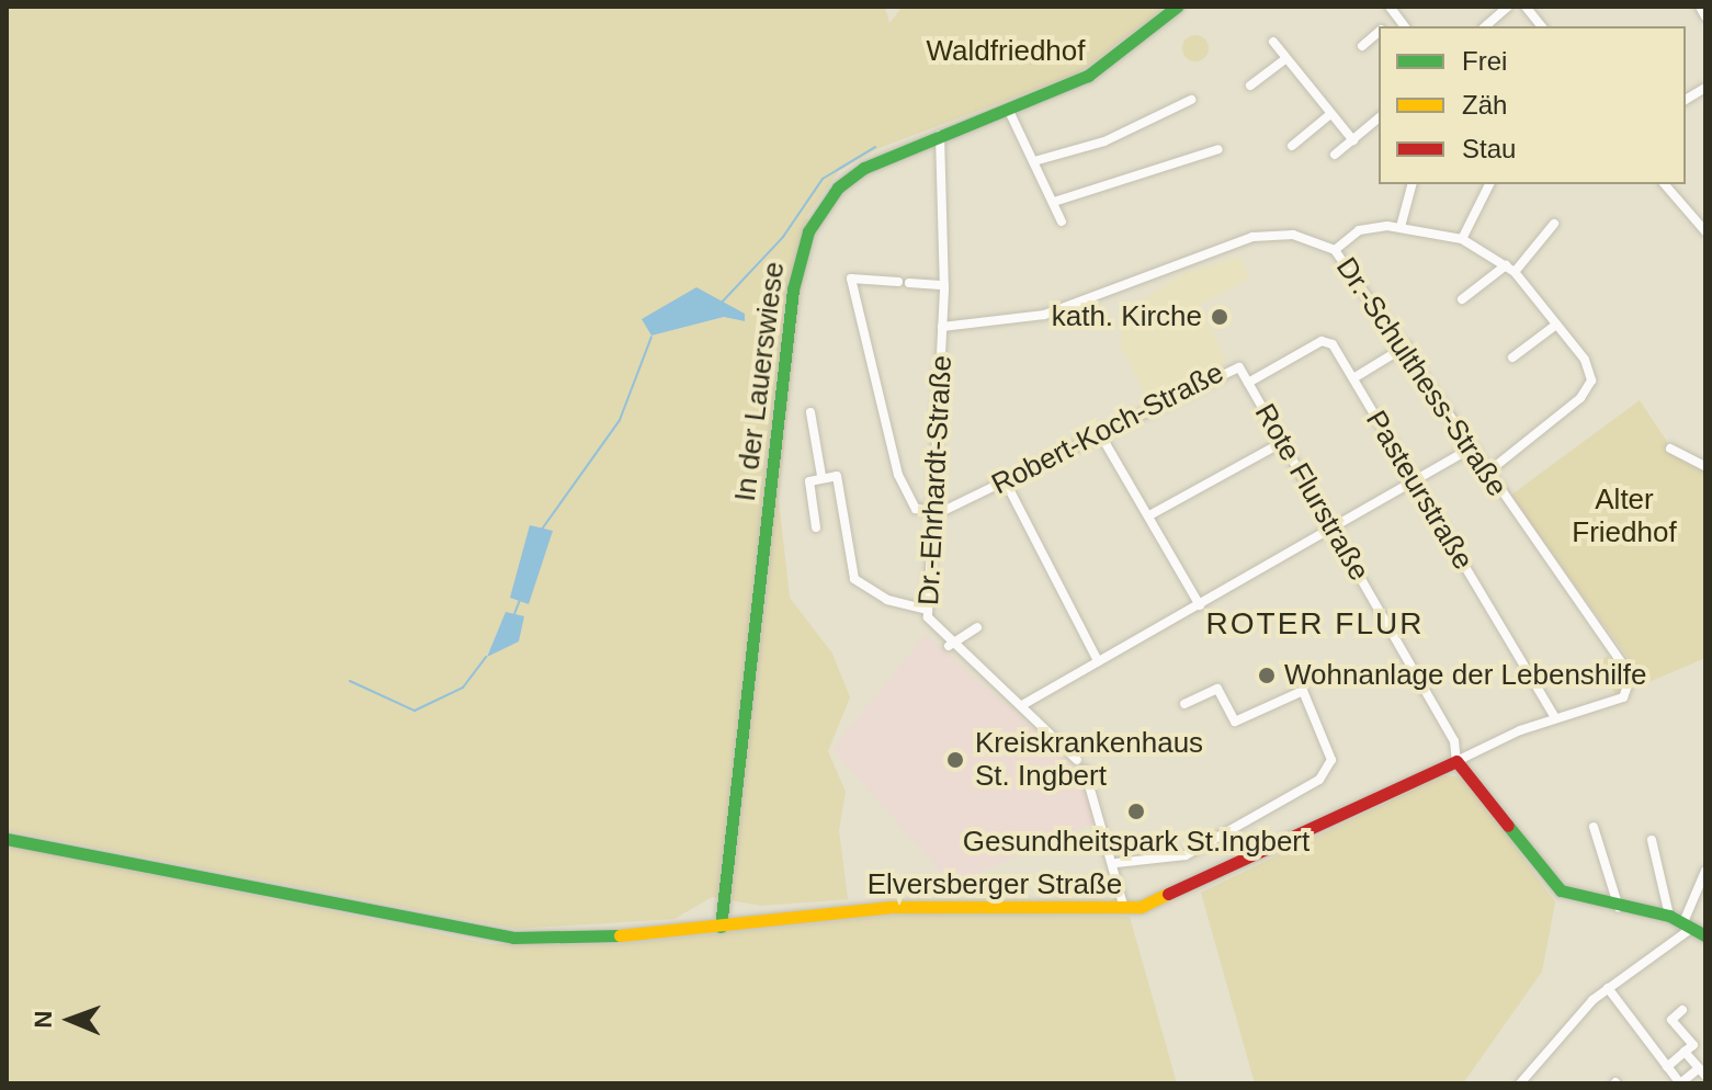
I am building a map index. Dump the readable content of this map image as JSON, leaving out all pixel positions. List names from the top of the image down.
{
  "streets": {
    "main road": ["In der Lauerswiese", "Elversberger Straße"],
    "street": [
      "Dr.-Schulthess-Straße",
      "Robert-Koch-Straße",
      "Dr.-Ehrhardt-Straße",
      "Pasteurstraße",
      "Rote Flurstraße"
    ]
  },
  "crossings": [
    ["Dr.-Schulthess-Straße", "Dr.-Ehrhardt-Straße"],
    ["Dr.-Schulthess-Straße", "Pasteurstraße"],
    ["In der Lauerswiese", "Dr.-Ehrhardt-Straße"],
    ["In der Lauerswiese", "Elversberger Straße"],
    ["Robert-Koch-Straße", "Dr.-Ehrhardt-Straße"],
    ["Robert-Koch-Straße", "Rote Flurstraße"],
    ["Pasteurstraße", "Rote Flurstraße"],
    ["Rote Flurstraße", "Elversberger Straße"]
  ],
  "districts": ["ROTER FLUR"],
  "parks": ["Waldfriedhof", "Alter Friedhof"],
  "places": [
    "kath. Kirche",
    "Wohnanlage der Lebenshilfe",
    "Kreiskrankenhaus St. Ingbert",
    "Gesundheitspark St.Ingbert"
  ],
  "legend": ["Frei", "Zäh", "Stau"],
  "north": "left"
}
